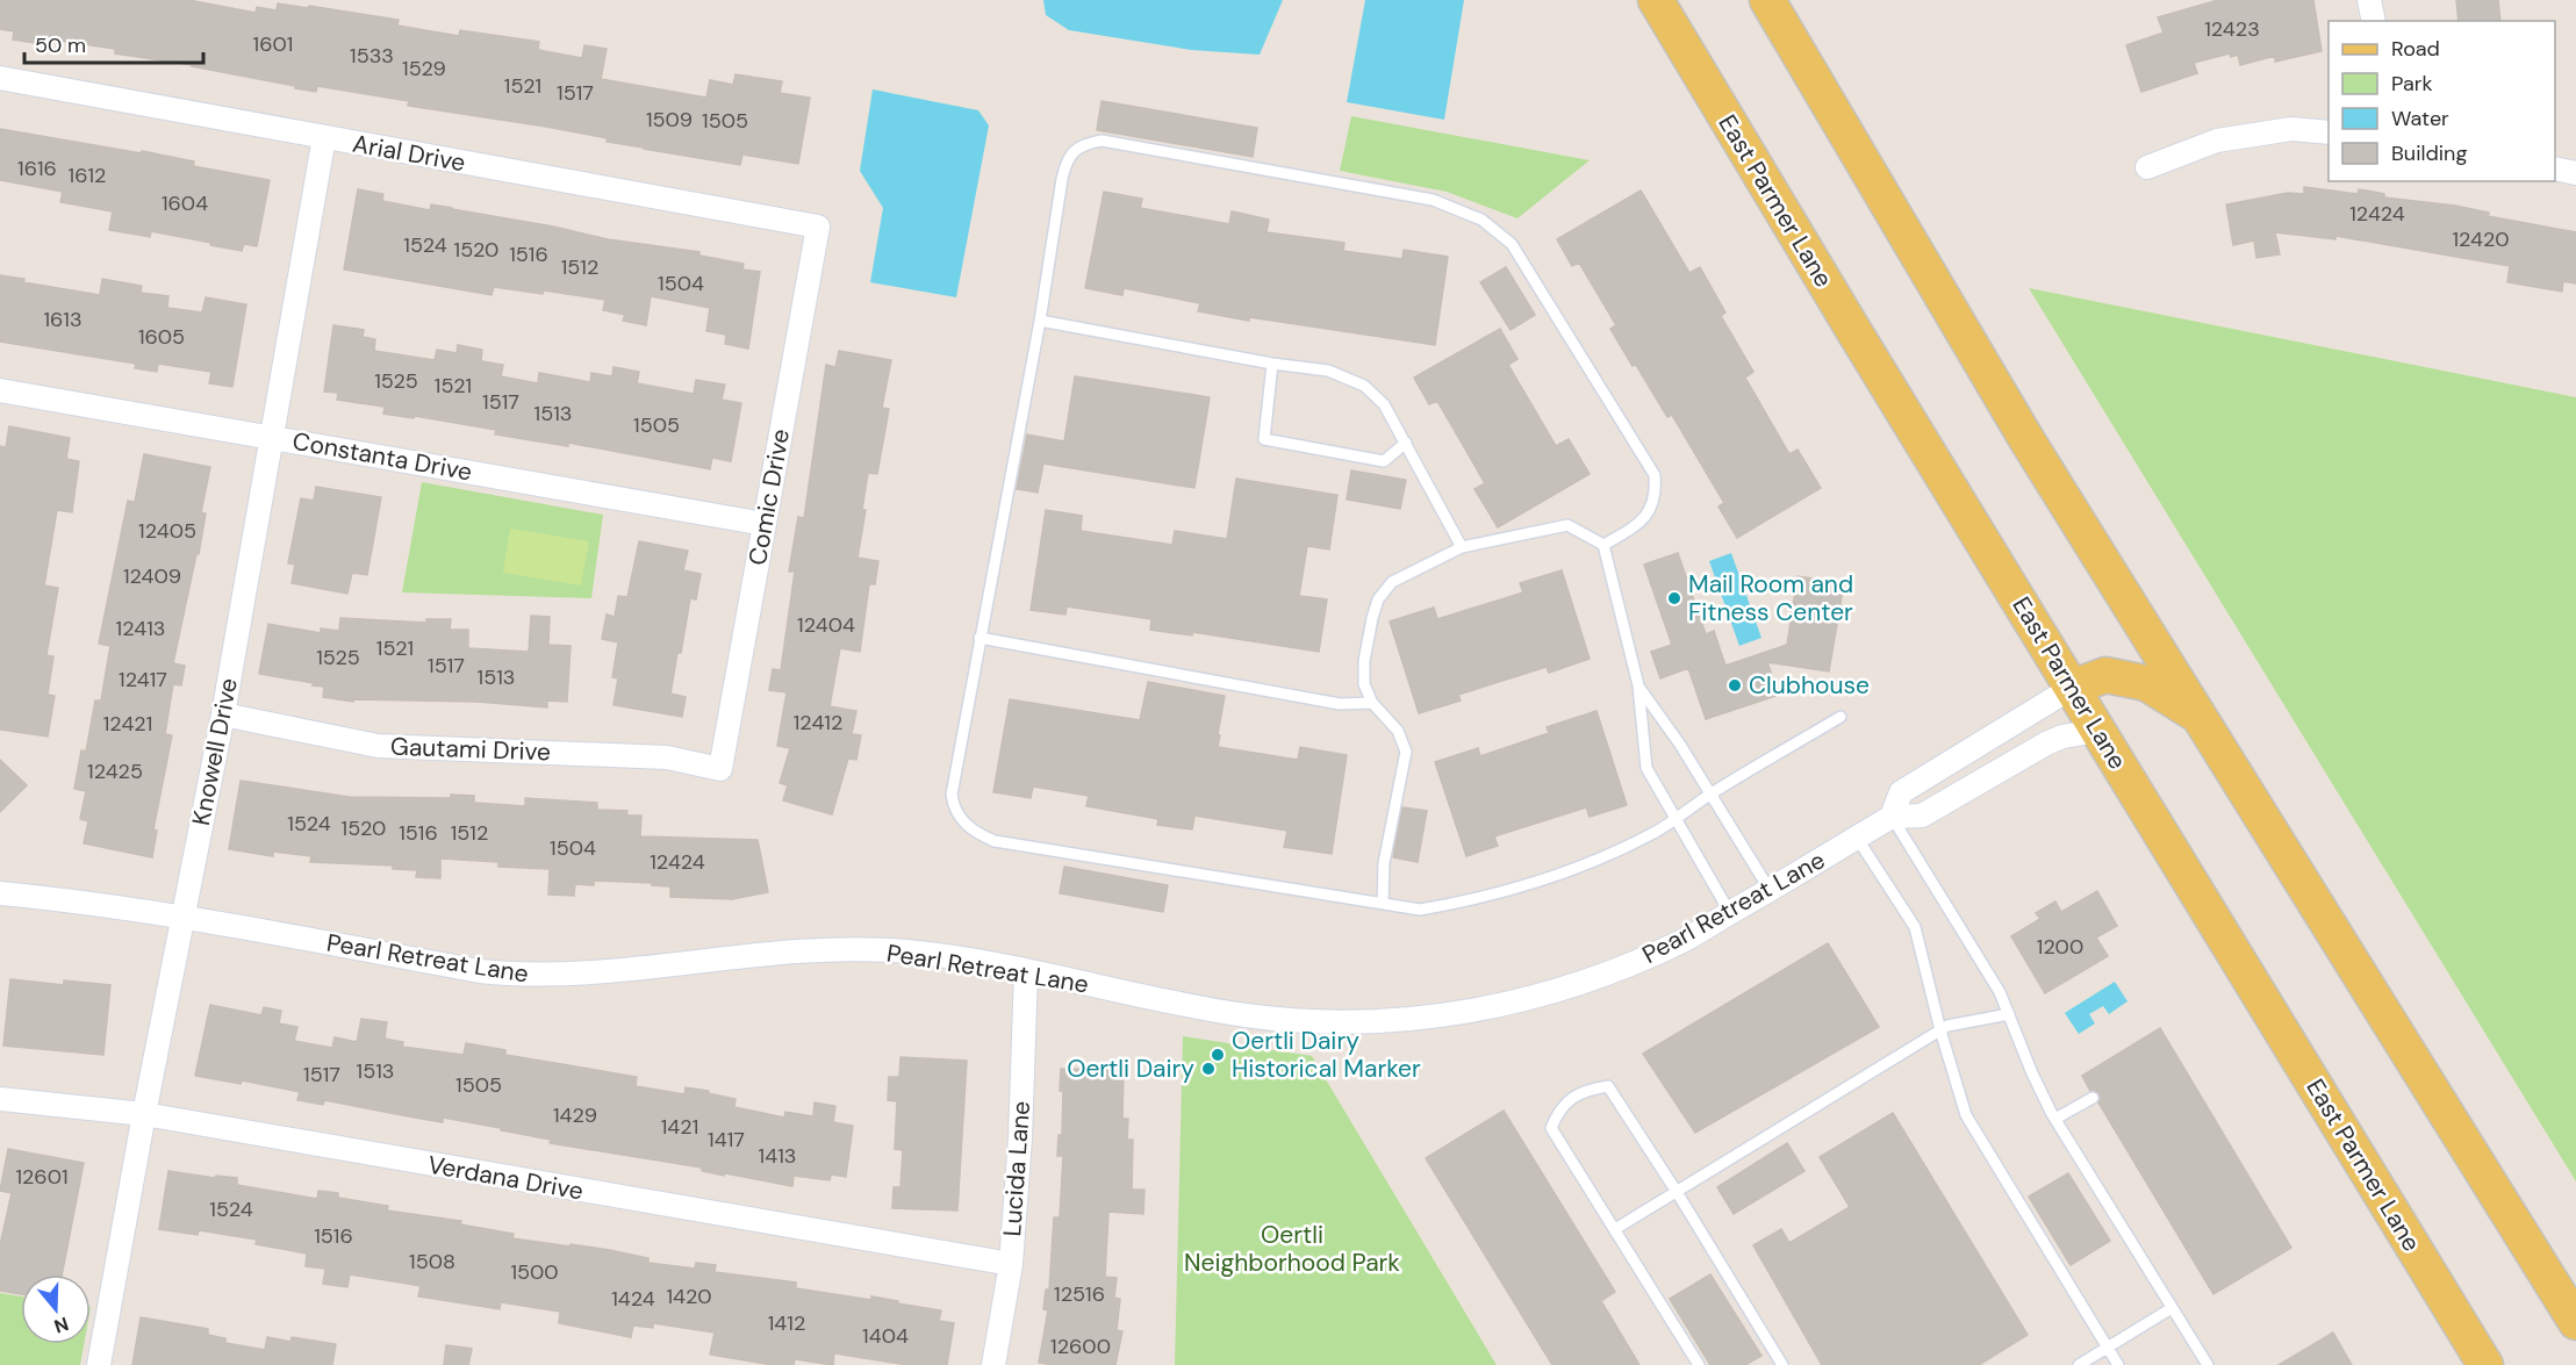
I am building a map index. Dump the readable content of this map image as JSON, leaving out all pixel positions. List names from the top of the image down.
{
  "streets": {
    "main road": ["East Parmer Lane"],
    "street": [
      "Arial Drive",
      "Constanta Drive",
      "Comic Drive",
      "Gautami Drive",
      "Knowell Drive",
      "Pearl Retreat Lane",
      "Lucida Lane",
      "Verdana Drive"
    ]
  },
  "crossings": [
    ["Arial Drive", "Comic Drive"],
    ["Arial Drive", "Knowell Drive"],
    ["East Parmer Lane", "Pearl Retreat Lane"],
    ["Constanta Drive", "Comic Drive"],
    ["Constanta Drive", "Knowell Drive"],
    ["Comic Drive", "Gautami Drive"],
    ["Gautami Drive", "Knowell Drive"],
    ["Knowell Drive", "Pearl Retreat Lane"],
    ["Knowell Drive", "Verdana Drive"],
    ["Pearl Retreat Lane", "Lucida Lane"],
    ["Lucida Lane", "Verdana Drive"]
  ],
  "parks": ["Oertli Neighborhood Park"],
  "places": [
    "Mail Room and Fitness Center",
    "Clubhouse",
    "Oertli Dairy Historical Marker",
    "Oertli Dairy"
  ],
  "house_numbers": [
    "12423",
    "1601",
    "1533",
    "1529",
    "1521",
    "1517",
    "1509",
    "1505",
    "1616",
    "1612",
    "1604",
    "12424",
    "12420",
    "1524",
    "1520",
    "1516",
    "1512",
    "1504",
    "1613",
    "1605",
    "1525",
    "1521",
    "1517",
    "1513",
    "1505",
    "12405",
    "12409",
    "12404",
    "12413",
    "1521",
    "1525",
    "1517",
    "1513",
    "12417",
    "12412",
    "12421",
    "12425",
    "1524",
    "1520",
    "1516",
    "1512",
    "1504",
    "12424",
    "1200",
    "1513",
    "1517",
    "1505",
    "1429",
    "1421",
    "1417",
    "1413",
    "12601",
    "1524",
    "1516",
    "1508",
    "1500",
    "12516",
    "1420",
    "1424",
    "1412",
    "1404",
    "12600"
  ],
  "legend": [
    "Road",
    "Park",
    "Water",
    "Building"
  ],
  "scale_bar": "50 m",
  "north": "bottom"
}
